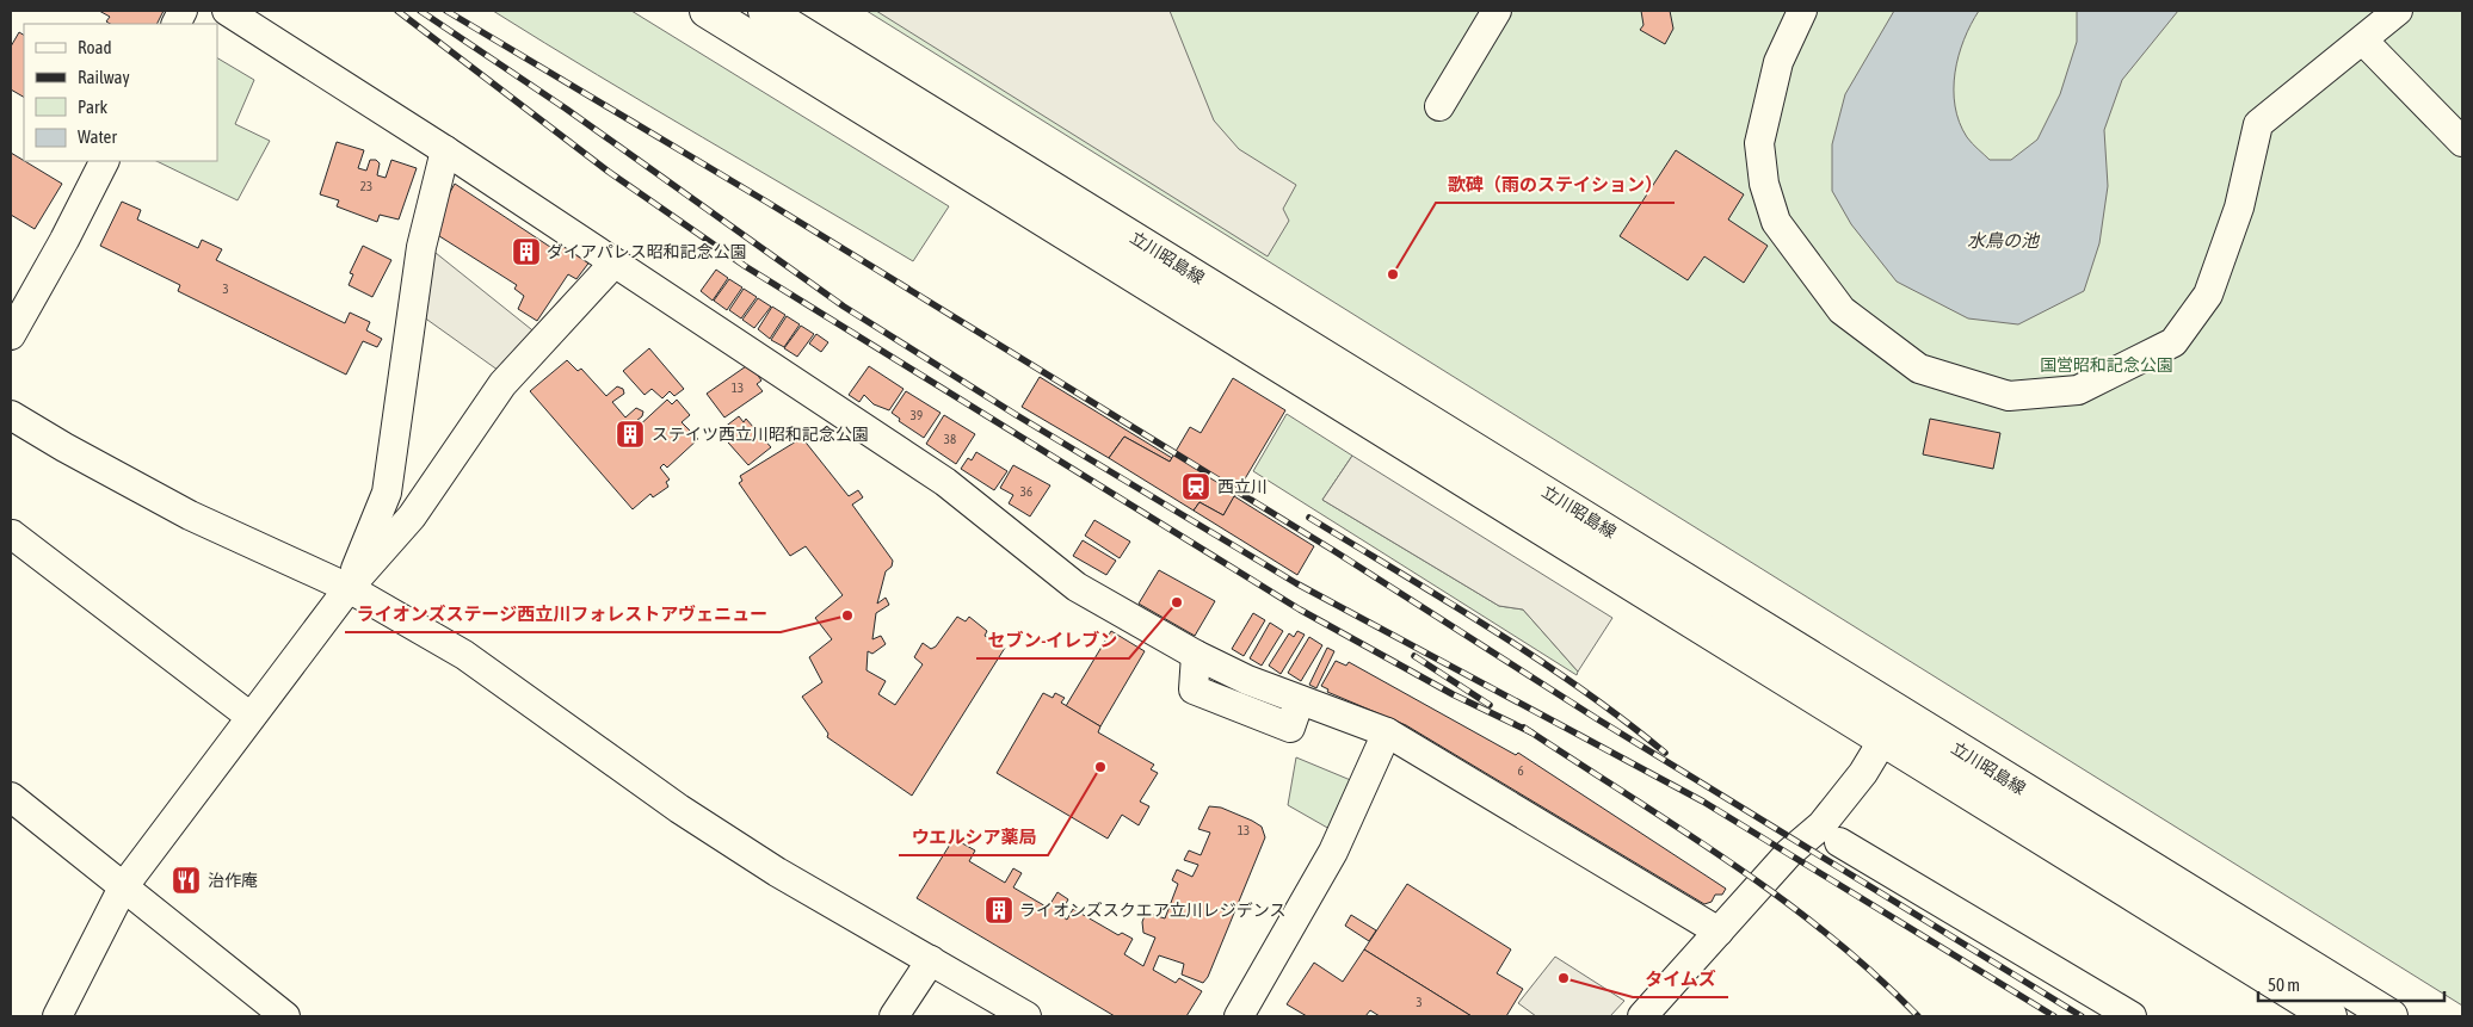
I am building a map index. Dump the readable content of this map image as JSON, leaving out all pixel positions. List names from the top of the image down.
{
  "streets": {
    "main road": ["立川昭島線"]
  },
  "water": ["水鳥の池"],
  "parks": ["国営昭和記念公園"],
  "places": {
    "building": ["ダイアパレス昭和記念公園", "ステイツ西立川昭和記念公園", "ライオンズスクエア立川レジデンス"],
    "other": [
      "歌碑（雨のステイション）",
      "セブン-イレブン",
      "ライオンズステージ西立川フォレストアヴェニュー",
      "ウエルシア薬局",
      "タイムズ"
    ],
    "station": ["西立川"],
    "restaurant": ["治作庵"]
  },
  "house_numbers": [
    "23",
    "3",
    "13",
    "39",
    "38",
    "36",
    "6",
    "13",
    "3"
  ],
  "legend": [
    "Road",
    "Railway",
    "Park",
    "Water"
  ],
  "scale_bar": "50 m"
}
